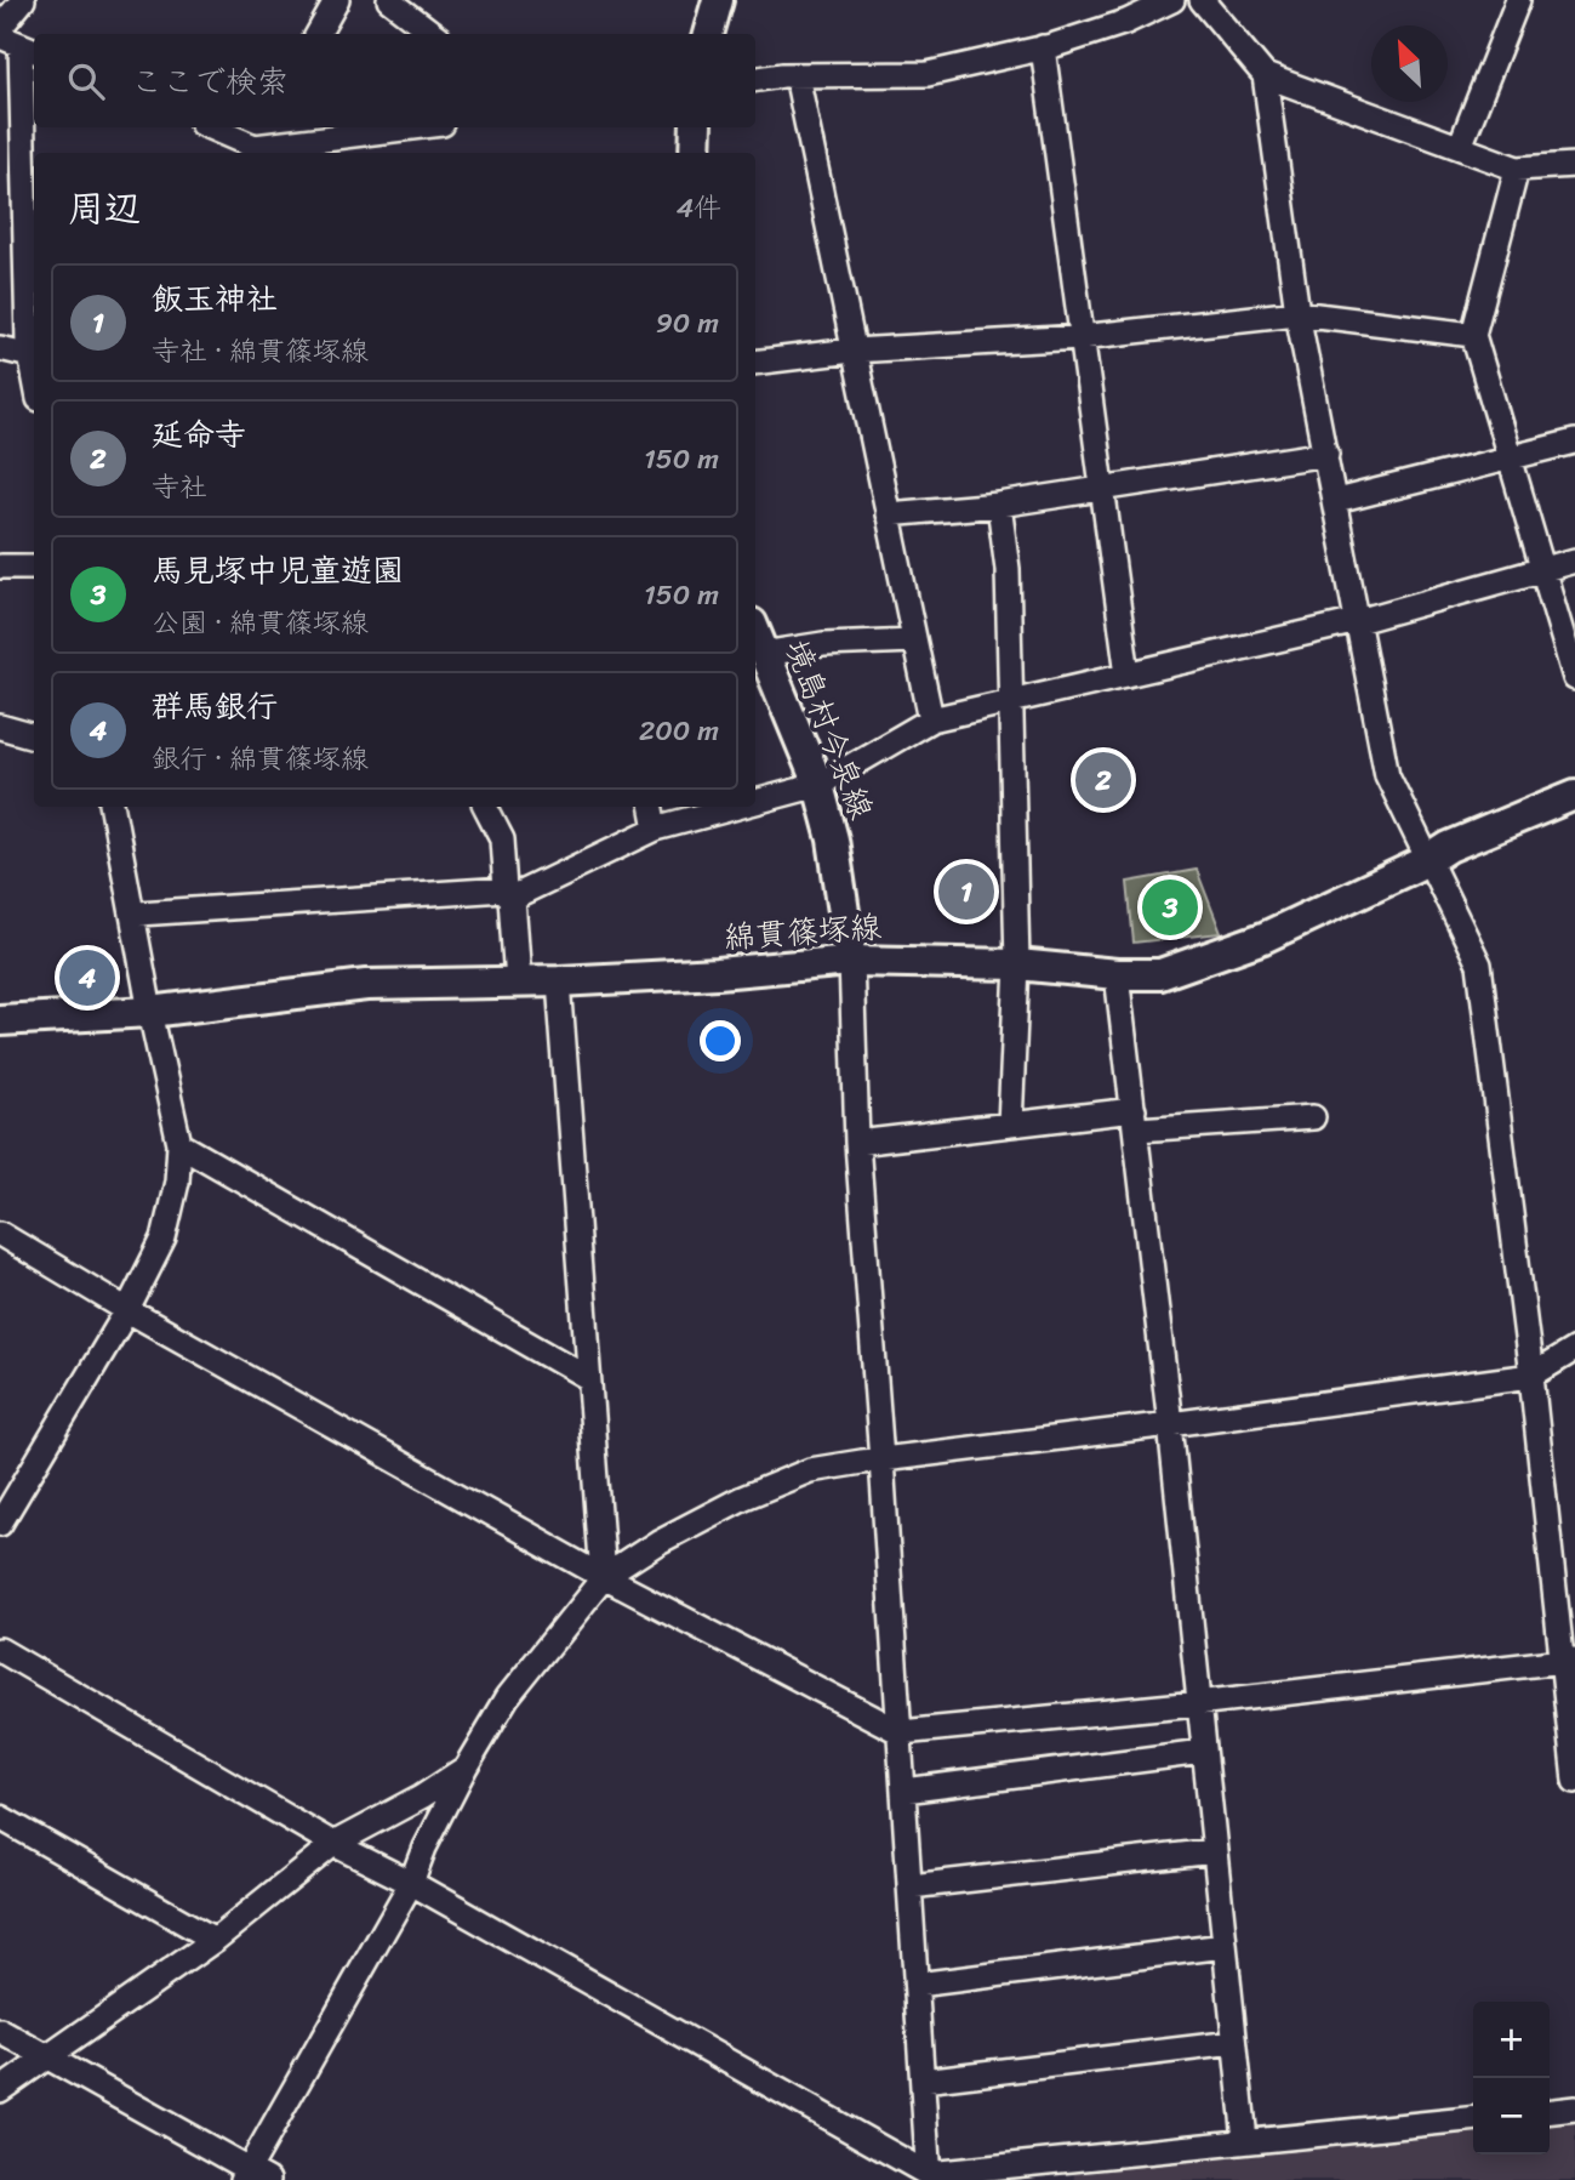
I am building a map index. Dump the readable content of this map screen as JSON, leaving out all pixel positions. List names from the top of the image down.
{
  "streets": {
    "main road": ["境島村今泉線", "綿貫篠塚線"]
  },
  "crossings": [
    ["境島村今泉線", "綿貫篠塚線"]
  ],
  "north": "top left",
  "page": {
    "search": "ここで検索",
    "heading": ["周辺", "4件"],
    "list": [
      {
        "mark": "1",
        "name": "飯玉神社",
        "note": "寺社 · 綿貫篠塚線",
        "value": "90 m"
      },
      {
        "mark": "2",
        "name": "延命寺",
        "note": "寺社",
        "value": "150 m"
      },
      {
        "mark": "3",
        "name": "馬見塚中児童遊園",
        "note": "公園 · 綿貫篠塚線",
        "value": "150 m"
      },
      {
        "mark": "4",
        "name": "群馬銀行",
        "note": "銀行 · 綿貫篠塚線",
        "value": "200 m"
      }
    ],
    "pins": [
      "2",
      "1",
      "3",
      "4"
    ],
    "map_buttons": ["+", "−"]
  }
}
